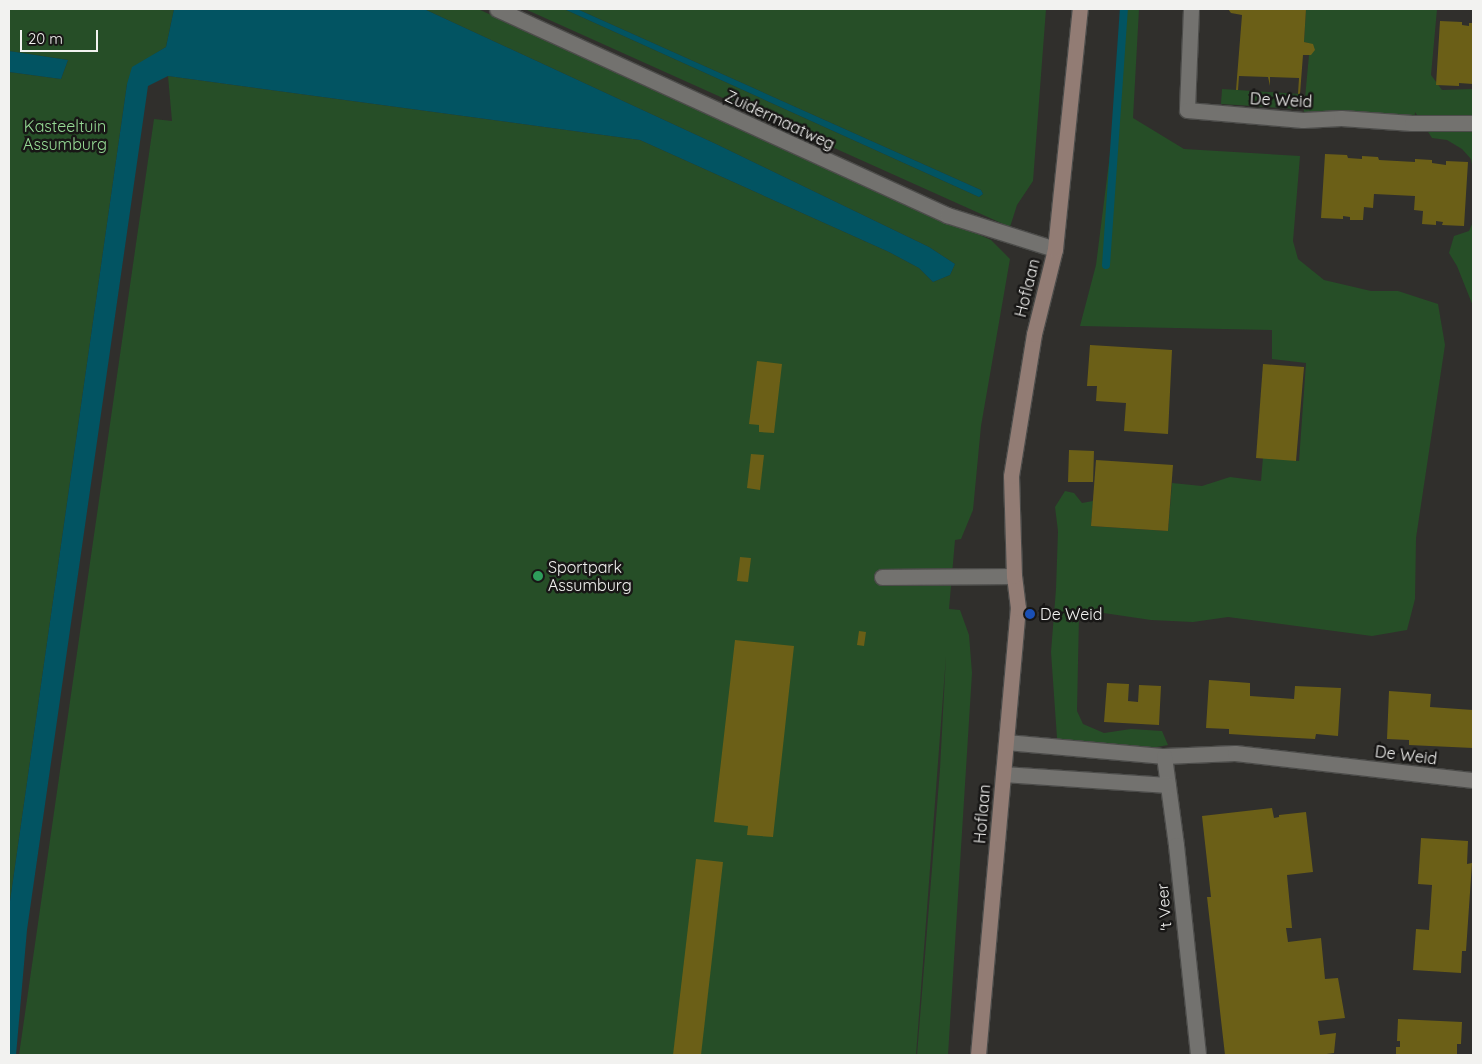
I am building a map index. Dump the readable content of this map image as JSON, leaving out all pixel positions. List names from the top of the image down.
{
  "streets": {
    "main road": ["Hoflaan"],
    "street": ["De Weid", "Zuidermaatweg", "'t Veer"]
  },
  "crossings": [
    ["De Weid", "Hoflaan"],
    ["De Weid", "'t Veer"],
    ["Zuidermaatweg", "Hoflaan"]
  ],
  "parks": ["Kasteeltuin Assumburg"],
  "places": ["Sportpark Assumburg", "De Weid"],
  "scale_bar": "20 m"
}
